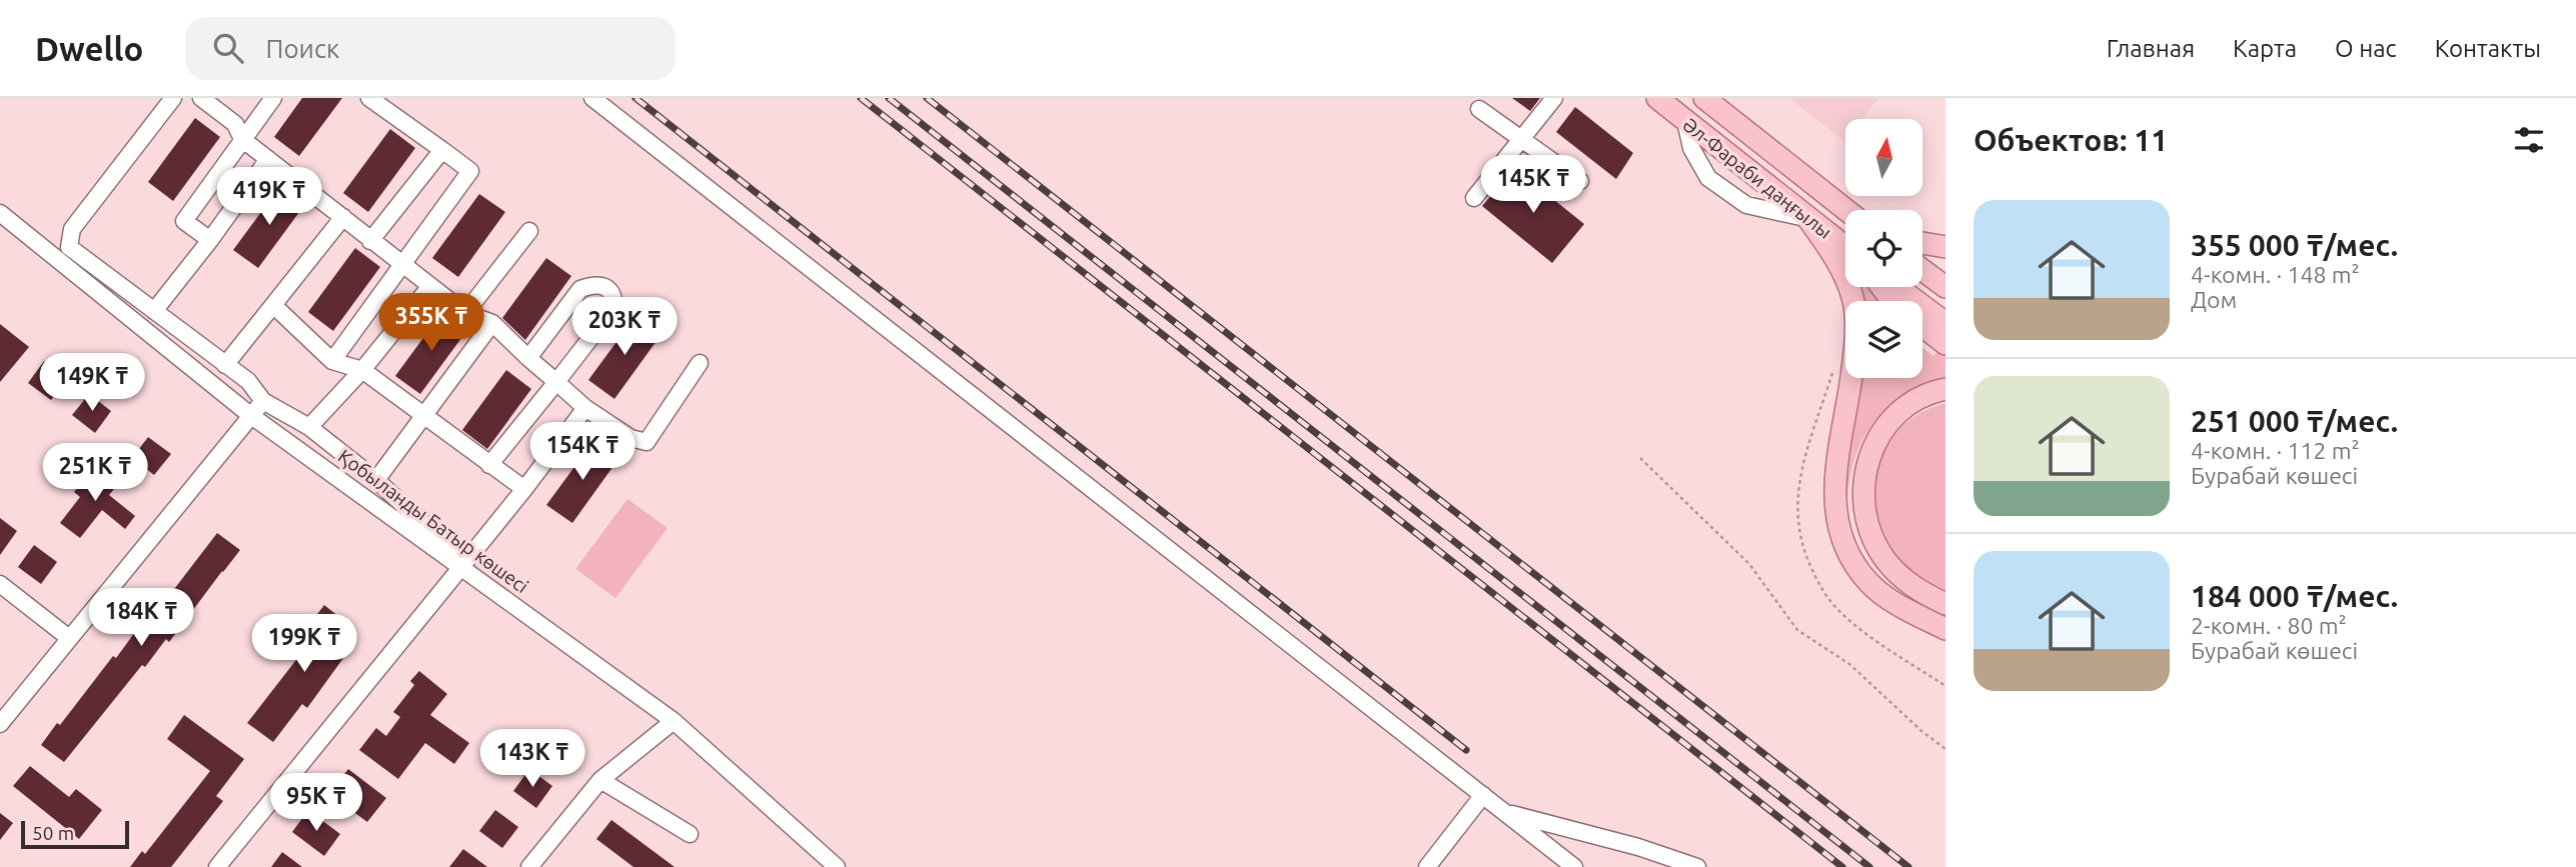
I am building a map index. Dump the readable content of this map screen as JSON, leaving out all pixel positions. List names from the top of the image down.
{
  "streets": {
    "main road": ["Әл-Фараби даңғылы"],
    "street": ["Қобыланды Батыр көшесі"]
  },
  "scale_bar": "50 m",
  "north": "top",
  "page": {
    "header": "Dwello",
    "search": "Поиск",
    "nav": [
      "Главная",
      "Карта",
      "О нас",
      "Контакты"
    ],
    "heading": "Объектов: 11",
    "price": [
      "145K ₸",
      "419K ₸",
      "355K ₸",
      "203K ₸",
      "149K ₸",
      "154K ₸",
      "251K ₸",
      "184K ₸",
      "199K ₸",
      "143K ₸",
      "95K ₸"
    ],
    "list": [
      {
        "name": "355 000 ₸/мес.",
        "note": "4-комн. · 148 m² · Дом"
      },
      {
        "name": "251 000 ₸/мес.",
        "note": "4-комн. · 112 m² · Бурабай көшесі"
      },
      {
        "name": "184 000 ₸/мес.",
        "note": "2-комн. · 80 m² · Бурабай көшесі"
      }
    ],
    "scale": "50 m"
  }
}
